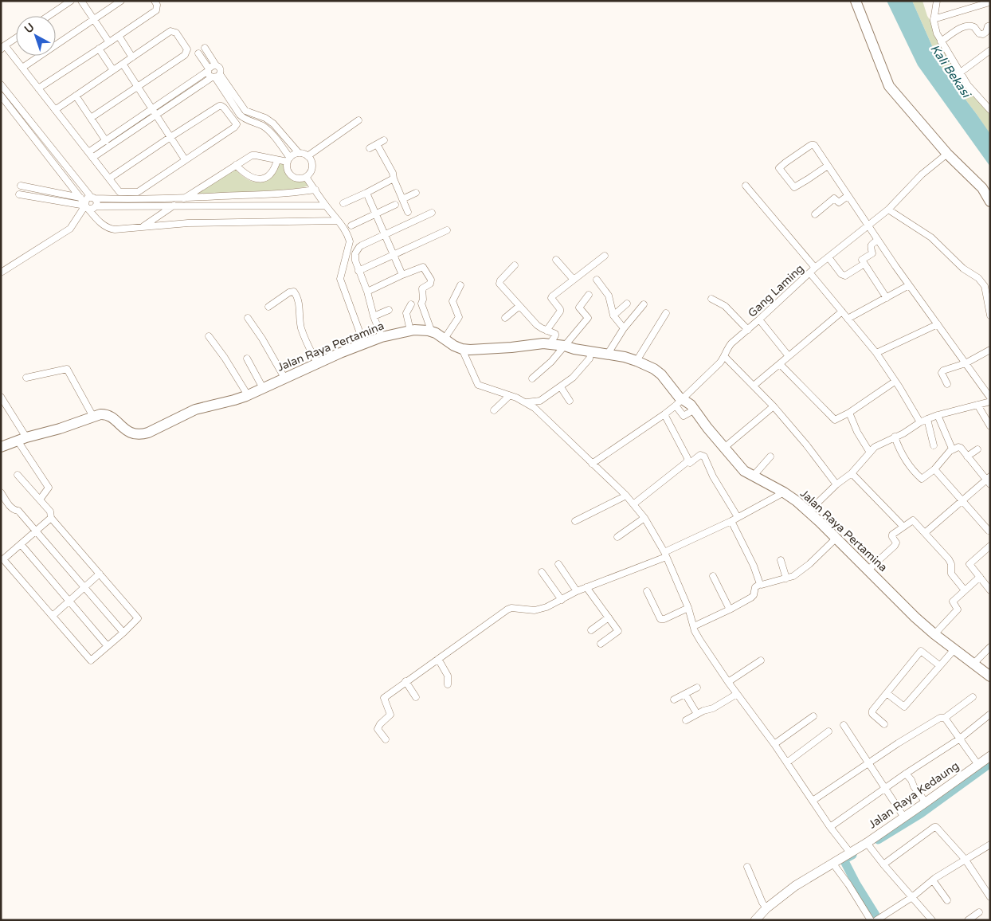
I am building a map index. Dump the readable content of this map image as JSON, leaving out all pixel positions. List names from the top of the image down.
{
  "streets": {
    "main road": ["Jalan Raya Pertamina"],
    "street": ["Gang Laming", "Jalan Raya Kedaung"]
  },
  "crossings": [
    ["Gang Laming", "Jalan Raya Pertamina"]
  ],
  "water": ["Kali Bekasi"],
  "north": "top left"
}
